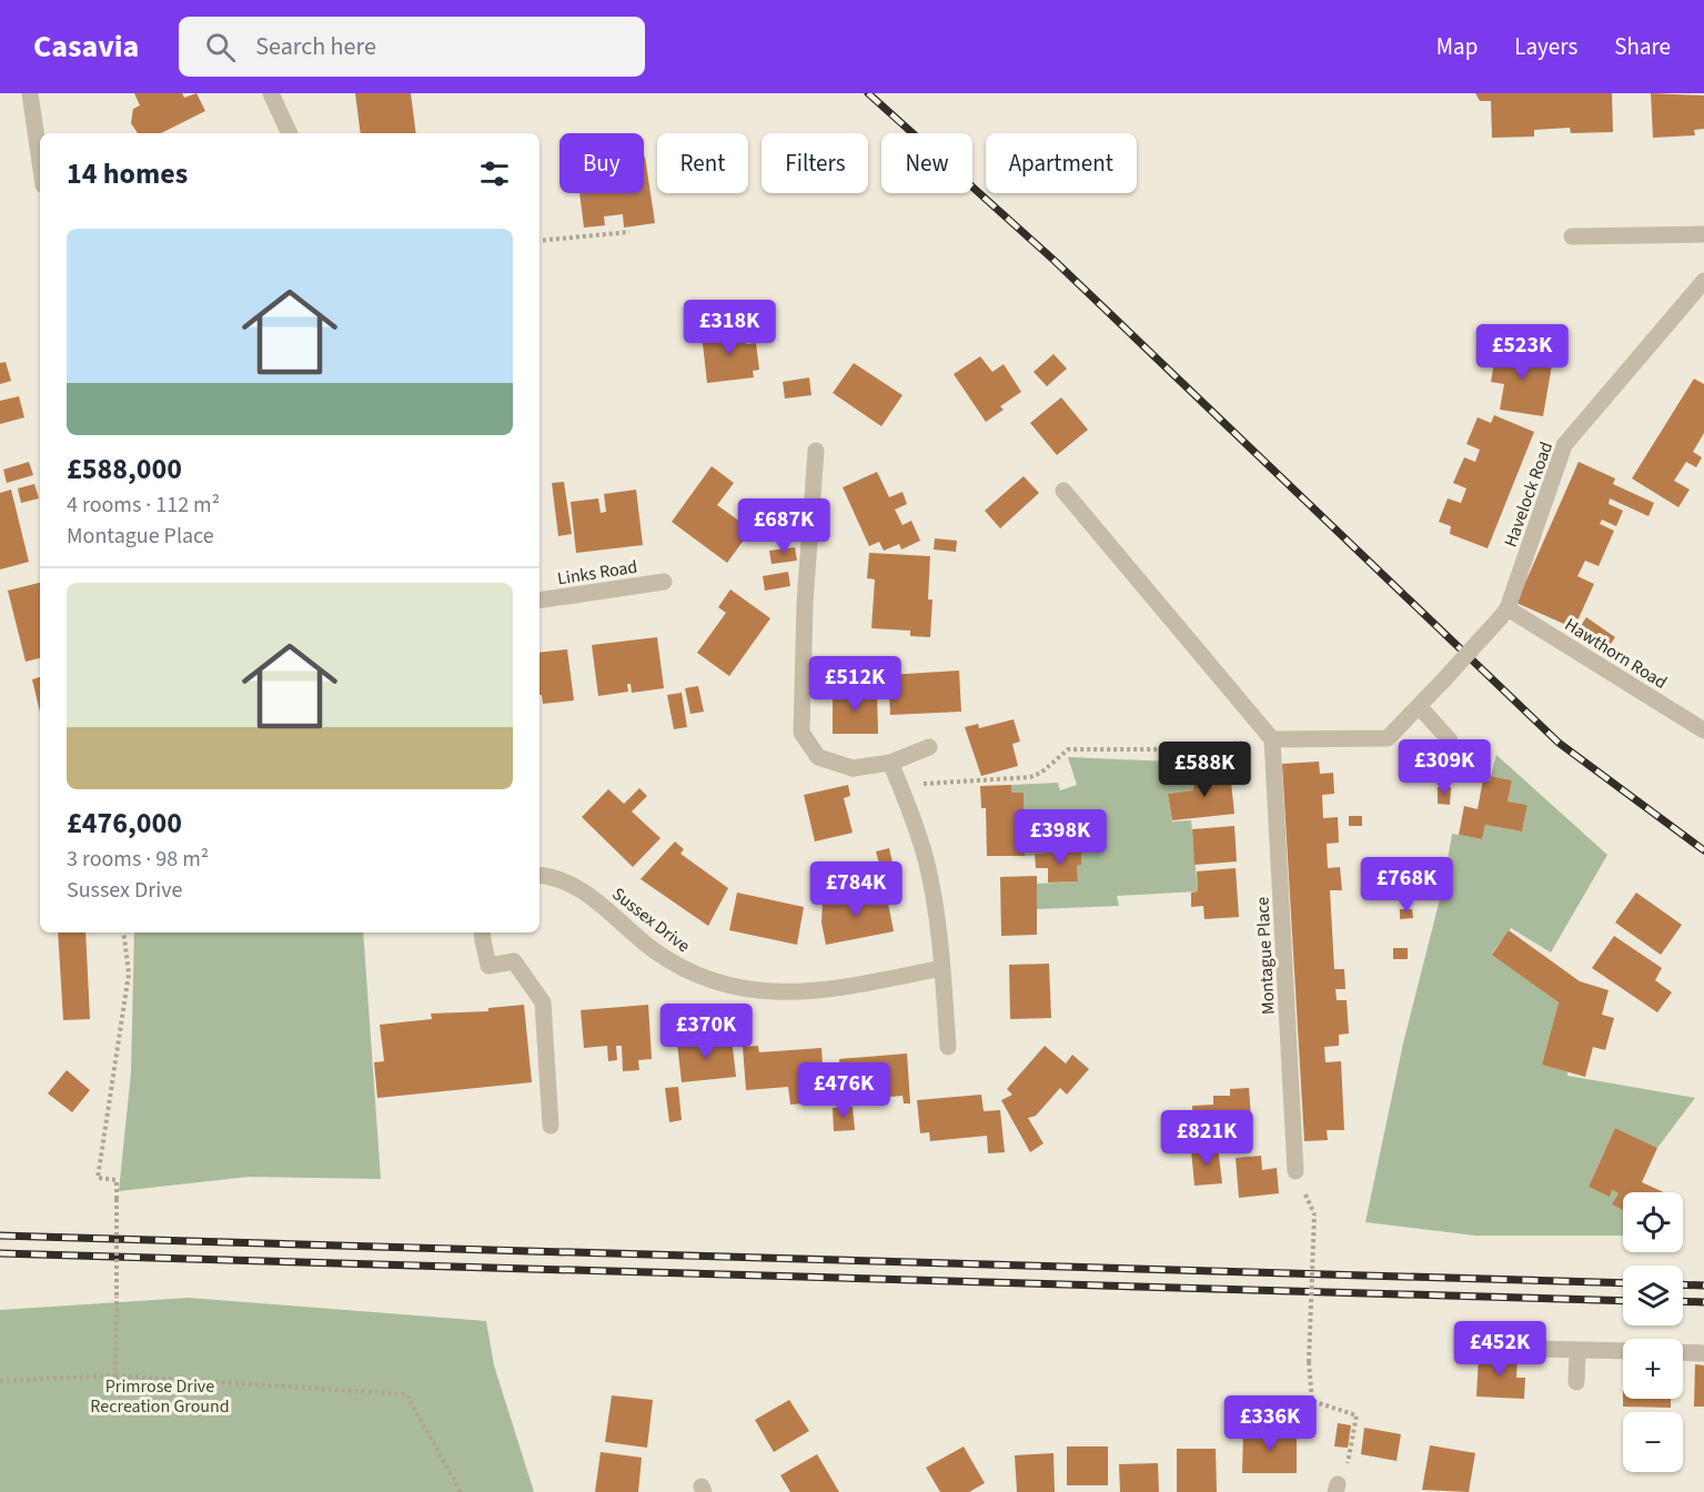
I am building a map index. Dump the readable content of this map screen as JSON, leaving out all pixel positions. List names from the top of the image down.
{
  "streets": {
    "street": [
      "Havelock Road",
      "Links Road",
      "Hawthorn Road",
      "Sussex Drive",
      "Montague Place"
    ]
  },
  "crossings": [
    ["Havelock Road", "Hawthorn Road"]
  ],
  "parks": ["Primrose Drive Recreation Ground"],
  "page": {
    "header": "Casavia",
    "search": "Search here",
    "nav": ["Map", "Layers", "Share"],
    "chip": [
      "Buy",
      "Rent",
      "Filters",
      "New",
      "Apartment"
    ],
    "heading": "14 homes",
    "list": [
      {
        "name": "£588,000",
        "note": "4 rooms · 112 m² · Montague Place"
      },
      {
        "name": "£476,000",
        "note": "3 rooms · 98 m² · Sussex Drive"
      }
    ],
    "price": [
      "£318K",
      "£523K",
      "£687K",
      "£512K",
      "£309K",
      "£588K",
      "£398K",
      "£768K",
      "£784K",
      "£370K",
      "£476K",
      "£821K",
      "£452K",
      "£336K"
    ],
    "map_buttons": ["+", "−"]
  }
}
